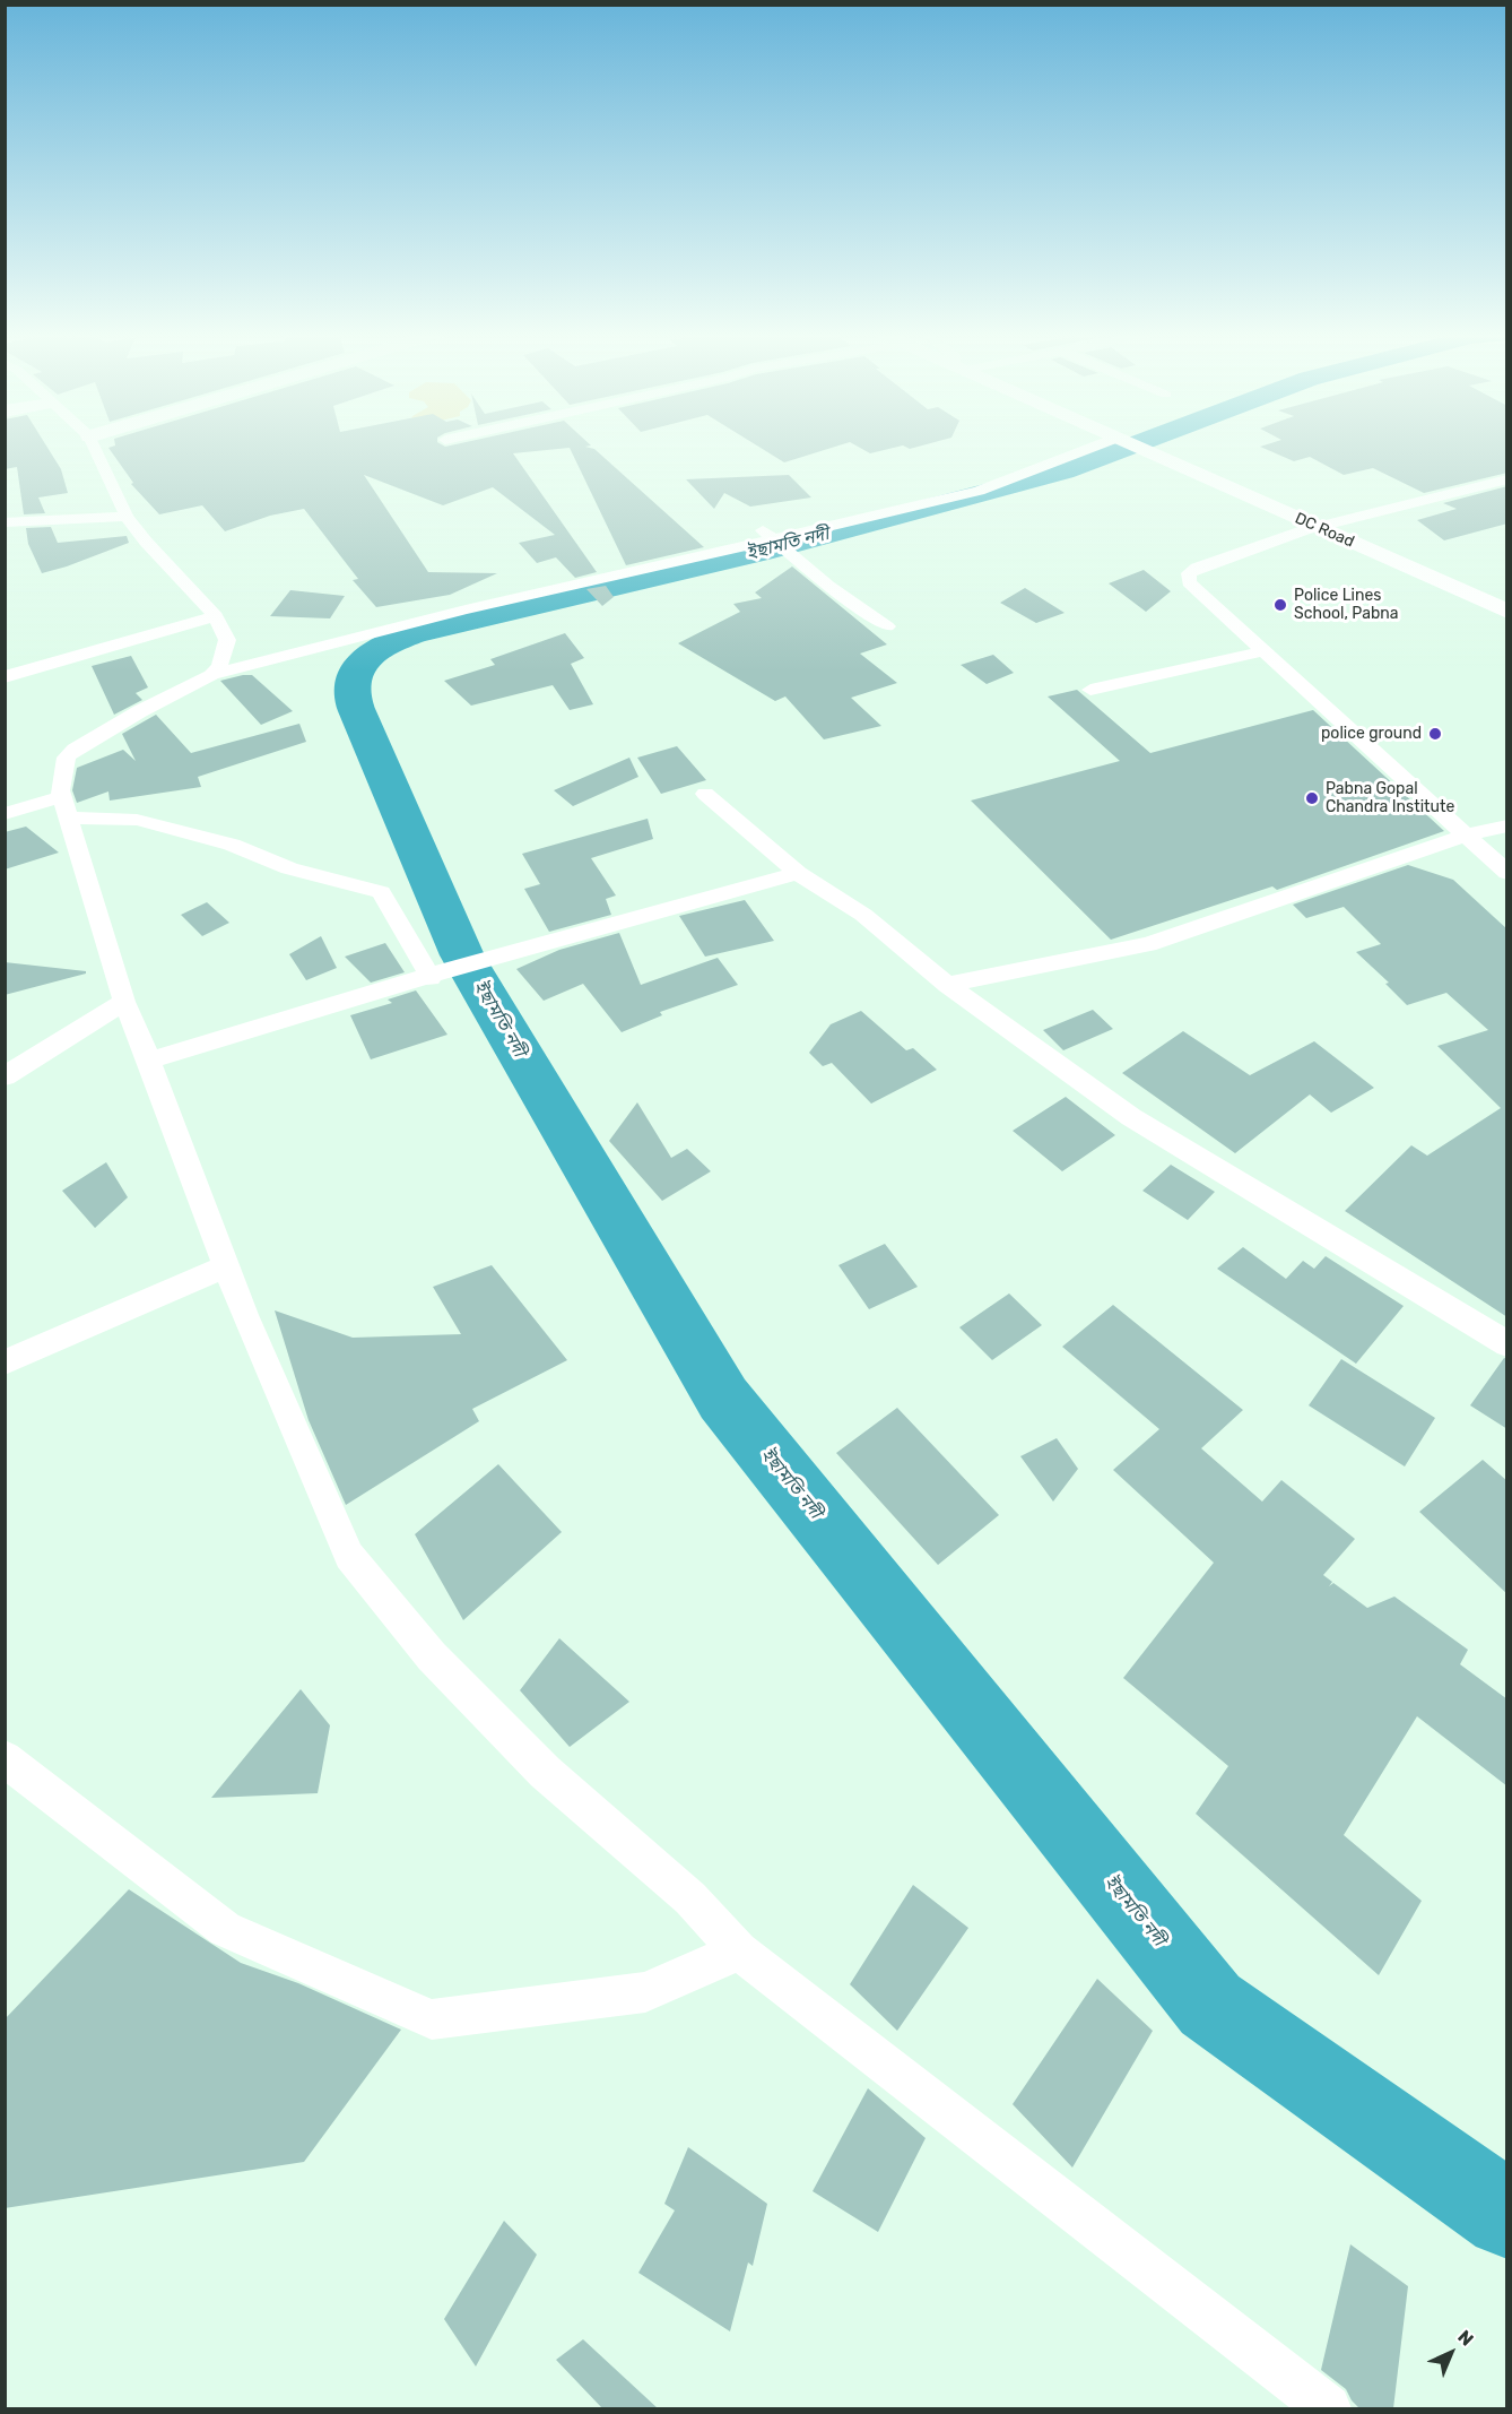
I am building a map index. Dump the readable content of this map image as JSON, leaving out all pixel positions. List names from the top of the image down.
{
  "streets": {
    "street": ["DC Road"]
  },
  "water": ["ইছামতি নদী"],
  "places": ["Police Lines School, Pabna", "police ground", "Pabna Gopal Chandra Institute"],
  "north": "top right"
}
